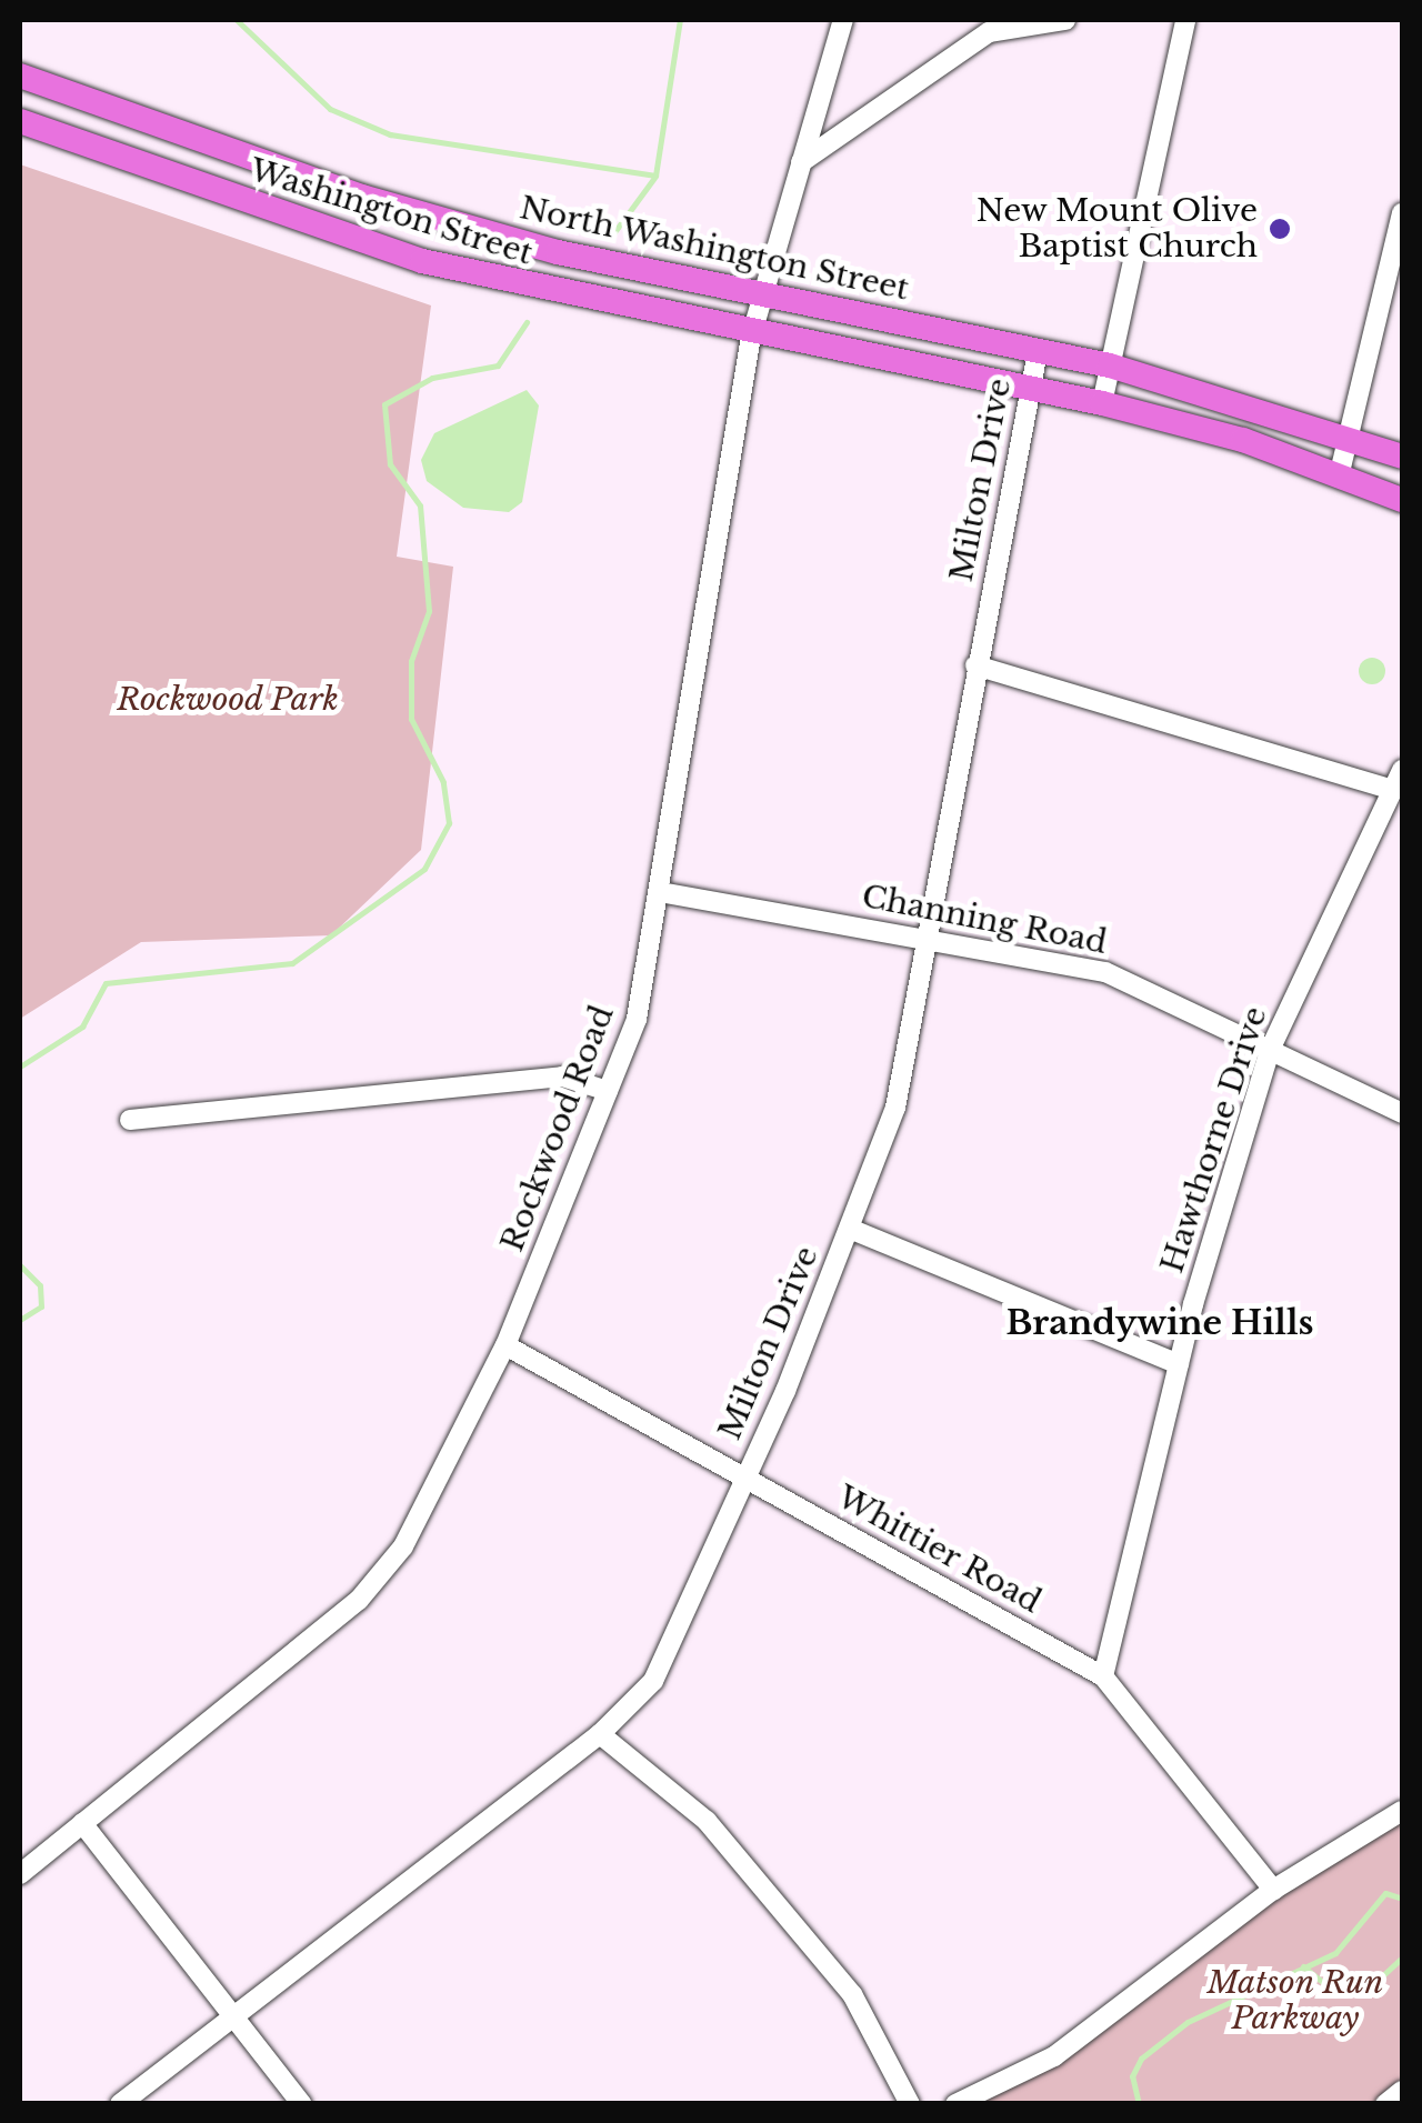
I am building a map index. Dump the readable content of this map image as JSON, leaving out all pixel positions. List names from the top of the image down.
{
  "streets": {
    "main road": ["Washington Street", "North Washington Street"],
    "street": [
      "Milton Drive",
      "Channing Road",
      "Rockwood Road",
      "Hawthorne Drive",
      "Whittier Road"
    ]
  },
  "crossings": [
    ["Washington Street", "Rockwood Road"],
    ["North Washington Street", "Milton Drive"],
    ["North Washington Street", "Rockwood Road"],
    ["Milton Drive", "Channing Road"],
    ["Milton Drive", "Whittier Road"],
    ["Channing Road", "Rockwood Road"],
    ["Channing Road", "Hawthorne Drive"],
    ["Rockwood Road", "Whittier Road"],
    ["Hawthorne Drive", "Whittier Road"]
  ],
  "districts": ["Brandywine Hills"],
  "parks": ["Rockwood Park", "Matson Run Parkway"],
  "places": ["New Mount Olive Baptist Church"]
}
